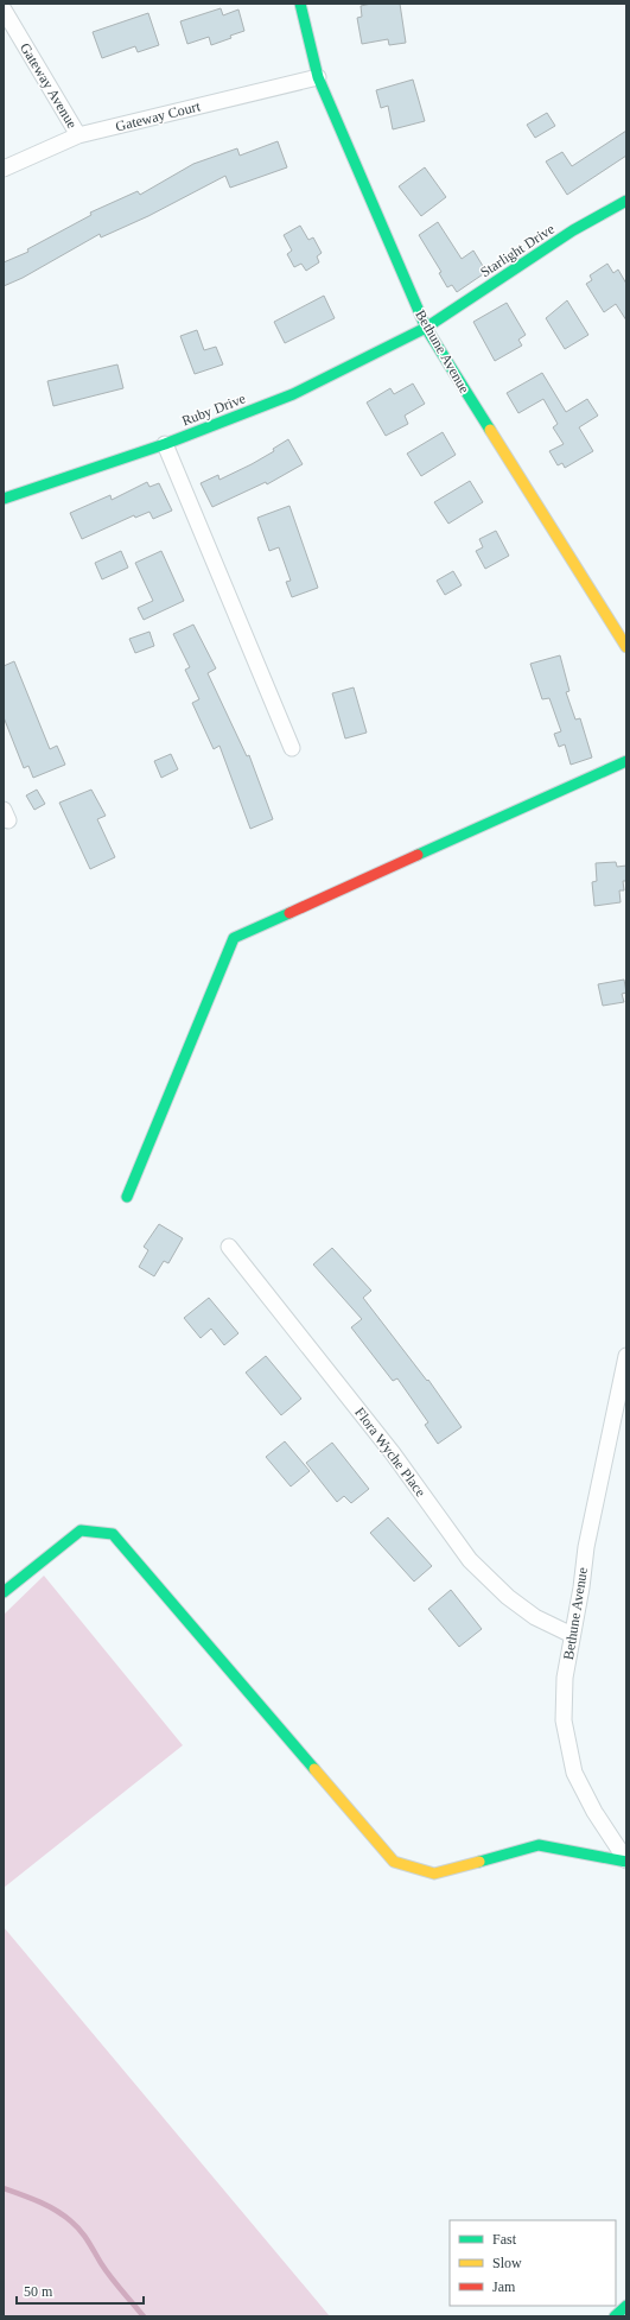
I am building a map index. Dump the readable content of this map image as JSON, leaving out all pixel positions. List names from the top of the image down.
{
  "streets": {
    "street": [
      "Gateway Avenue",
      "Gateway Court",
      "Starlight Drive",
      "Bethune Avenue",
      "Ruby Drive",
      "Flora Wyche Place"
    ]
  },
  "crossings": [
    ["Gateway Avenue", "Gateway Court"],
    ["Gateway Court", "Bethune Avenue"],
    ["Starlight Drive", "Bethune Avenue"],
    ["Starlight Drive", "Ruby Drive"],
    ["Bethune Avenue", "Ruby Drive"],
    ["Bethune Avenue", "Flora Wyche Place"]
  ],
  "legend": ["Fast", "Slow", "Jam"],
  "scale_bar": "50 m"
}
